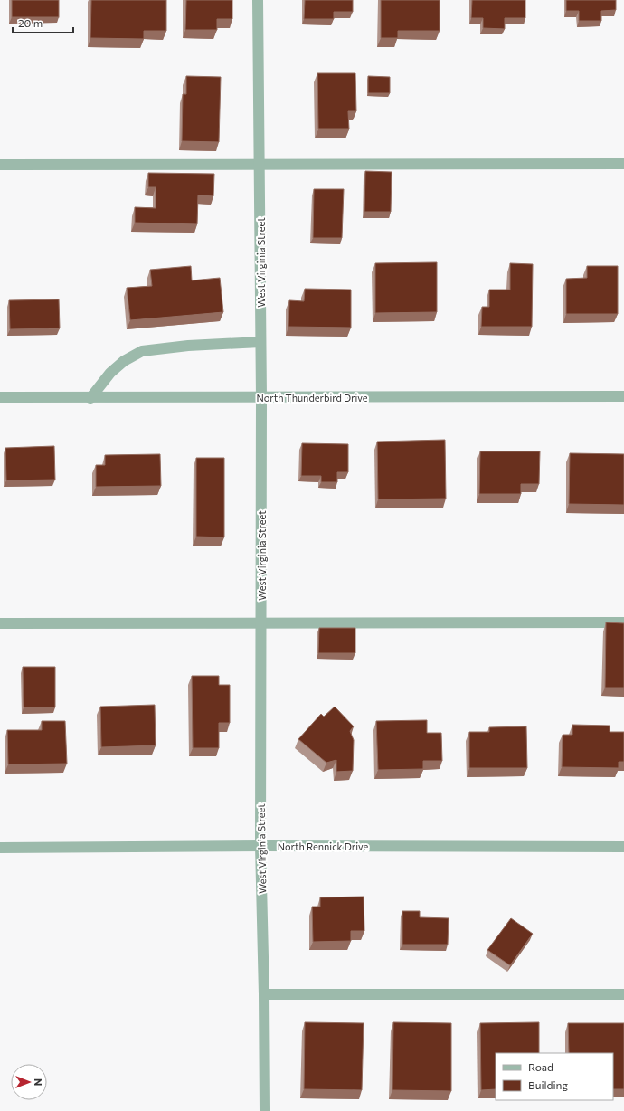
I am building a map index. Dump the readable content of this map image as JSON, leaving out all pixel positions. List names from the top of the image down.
{
  "streets": {
    "street": ["West Virginia Street", "North Thunderbird Drive", "North Rennick Drive"]
  },
  "crossings": [
    ["West Virginia Street", "North Thunderbird Drive"],
    ["West Virginia Street", "North Rennick Drive"]
  ],
  "legend": ["Road", "Building"],
  "scale_bar": "20 m",
  "north": "right"
}
